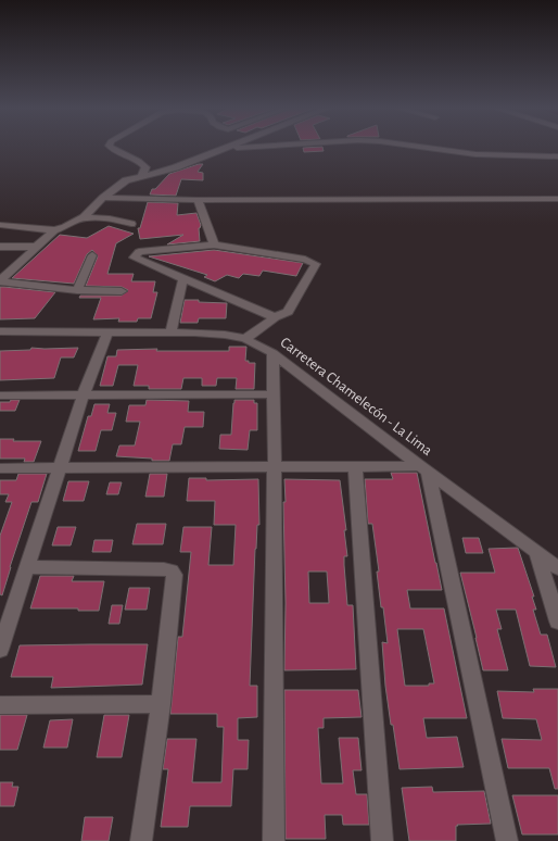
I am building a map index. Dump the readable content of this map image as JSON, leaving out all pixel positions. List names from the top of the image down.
{
  "streets": {
    "street": ["Carretera Chamelecón - La Lima"]
  }
}
